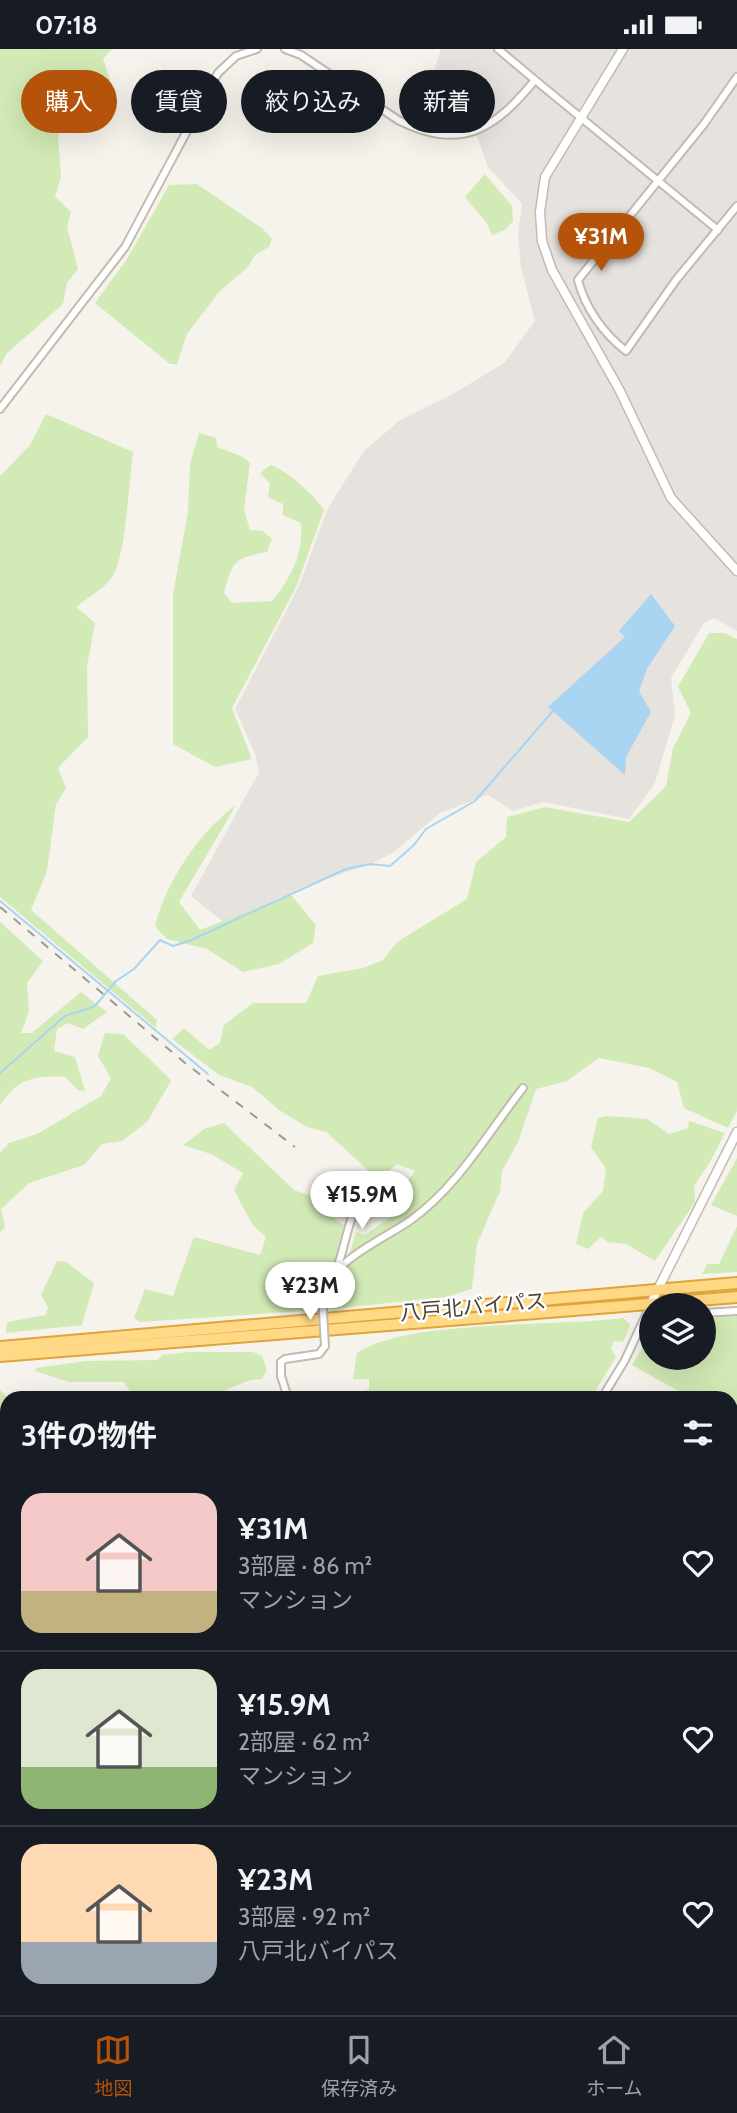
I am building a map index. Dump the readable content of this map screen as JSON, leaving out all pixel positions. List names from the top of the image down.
{
  "streets": {
    "highway": ["八戸北バイパス"]
  },
  "page": {
    "status": "07:18",
    "chip": [
      "購入",
      "賃貸",
      "絞り込み",
      "新着"
    ],
    "price": ["¥31M", "¥15.9M", "¥23M"],
    "heading": "3件の物件",
    "list": [
      {
        "name": "¥31M",
        "note": "3部屋 · 86 m² · マンション"
      },
      {
        "name": "¥15.9M",
        "note": "2部屋 · 62 m² · マンション"
      },
      {
        "name": "¥23M",
        "note": "3部屋 · 92 m² · 八戸北バイパス"
      }
    ],
    "tabs": ["地図", "保存済み", "ホーム"]
  }
}
